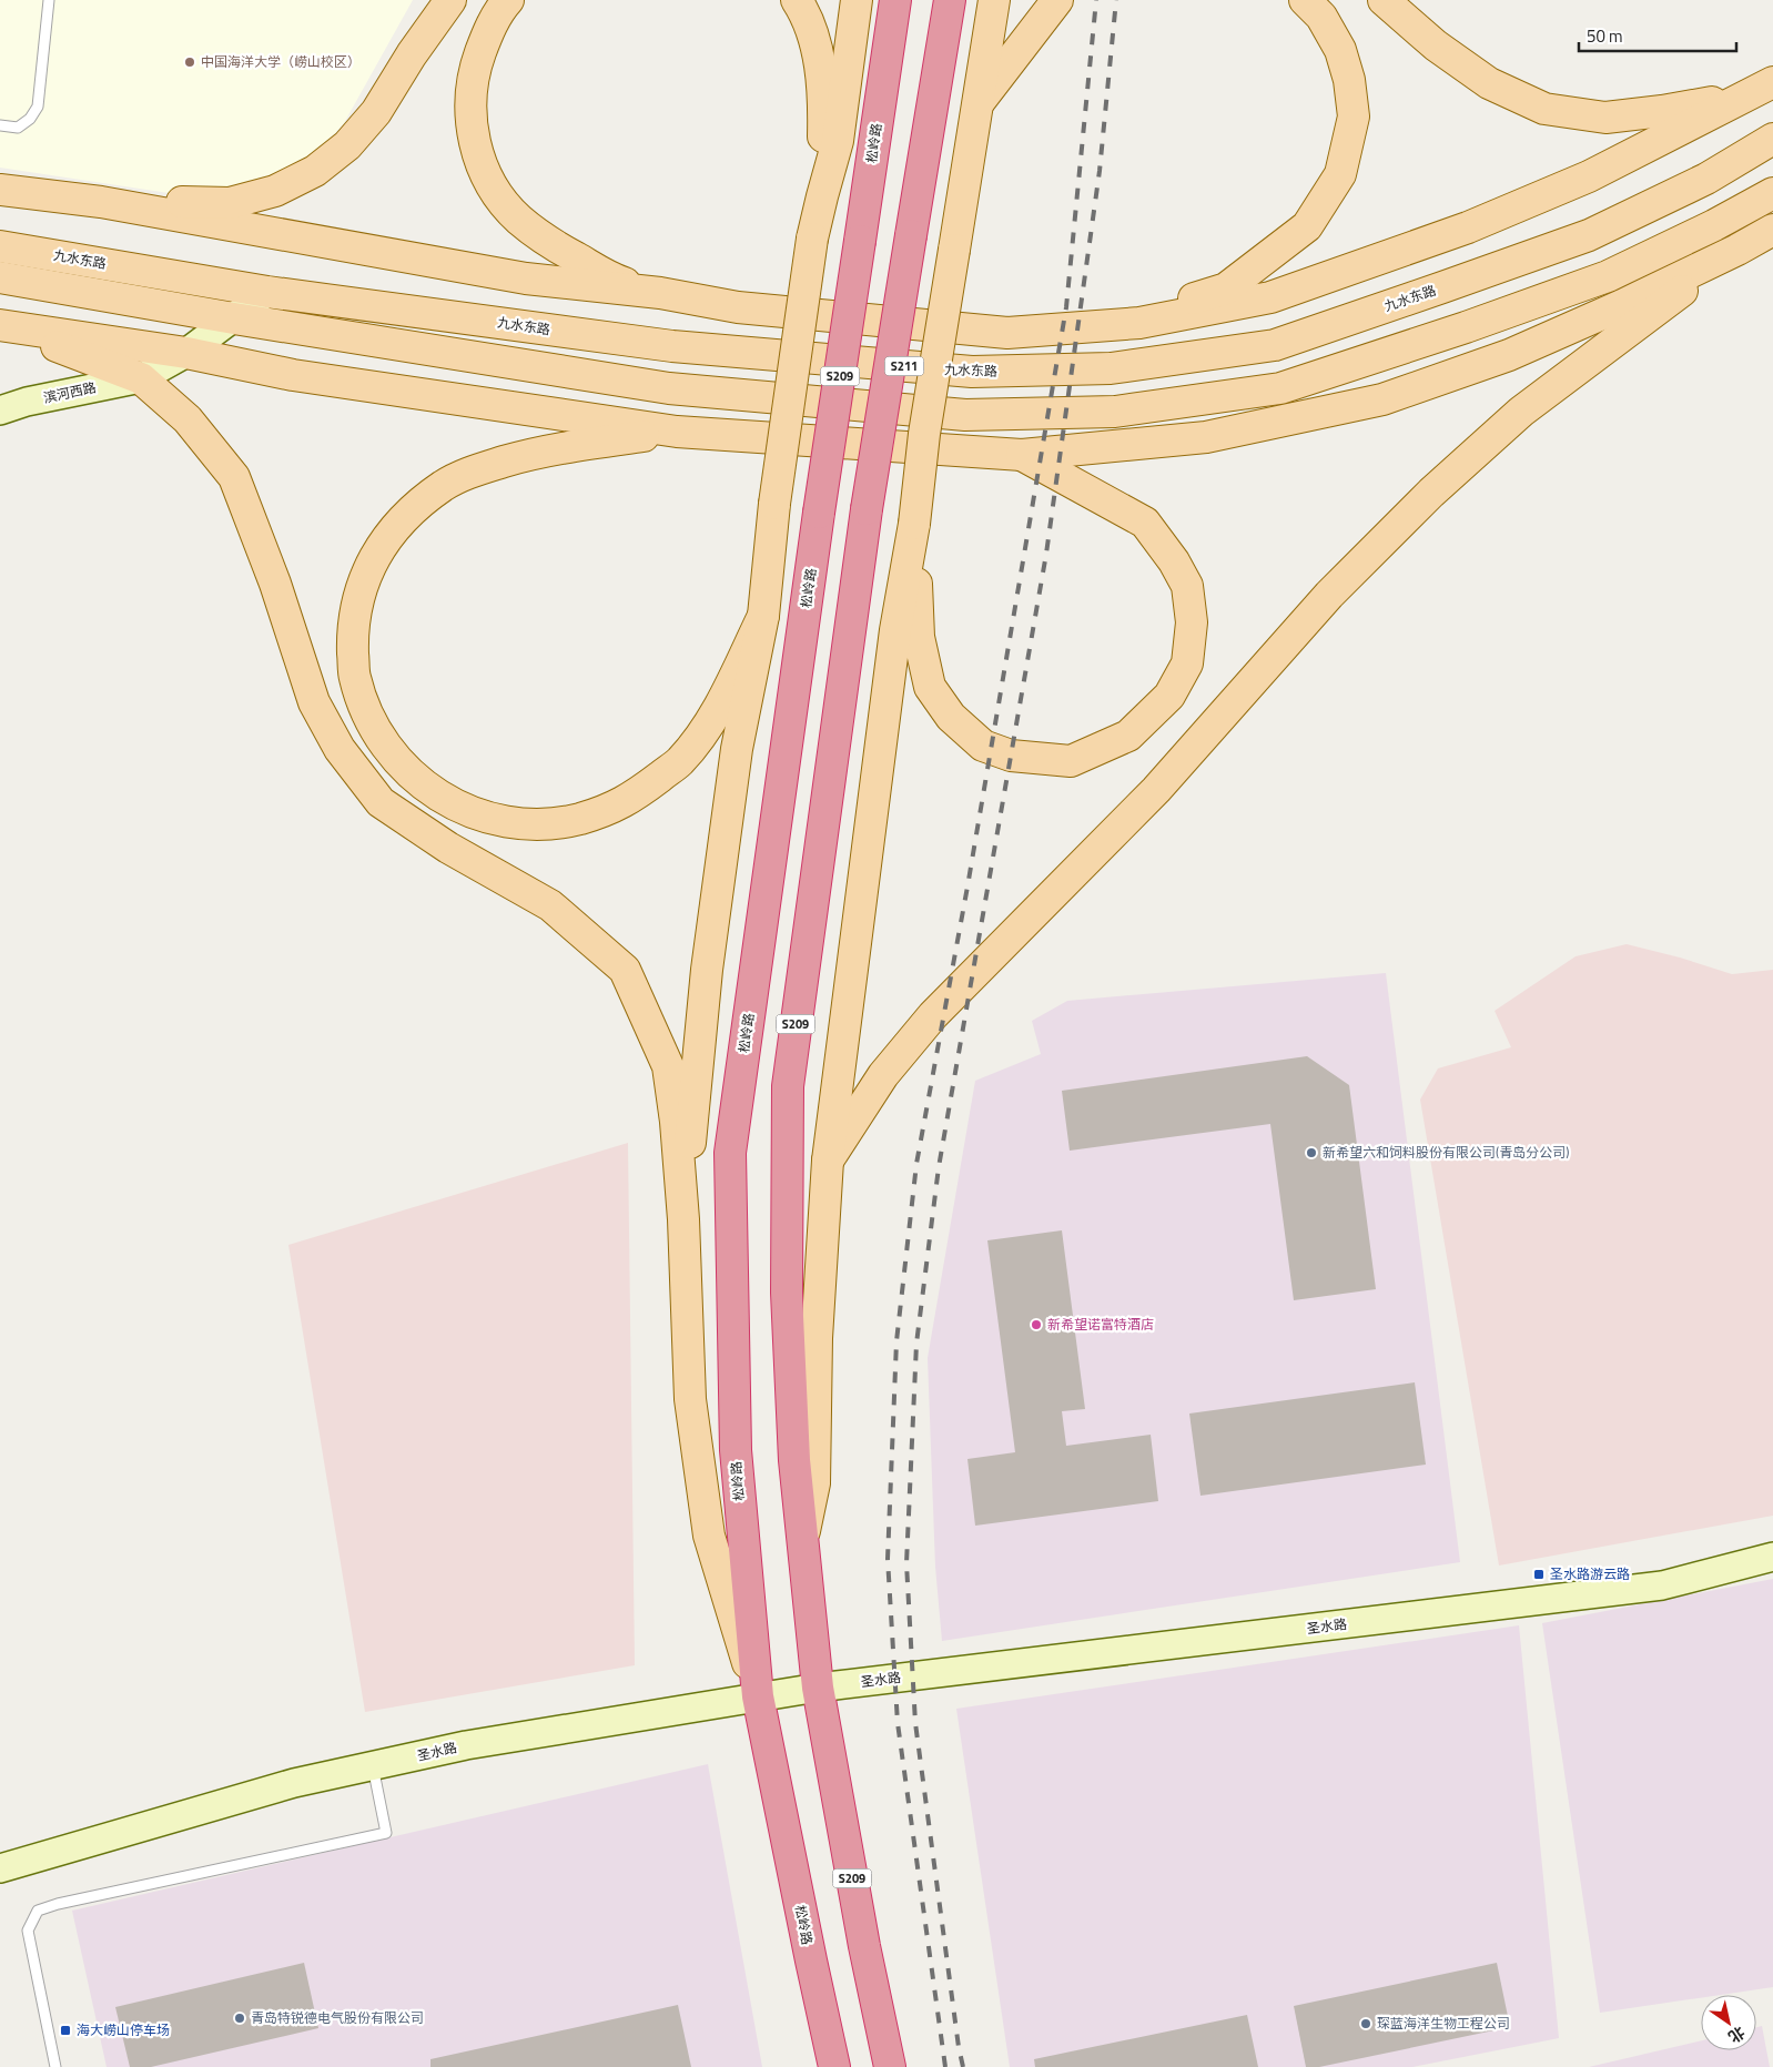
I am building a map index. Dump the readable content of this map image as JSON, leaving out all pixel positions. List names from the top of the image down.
{
  "streets": {
    "highway": ["松岭路", "S209"],
    "main road": ["九水东路", "S211"],
    "street": ["滨河西路", "圣水路"]
  },
  "crossings": [
    ["松岭路", "圣水路"],
    ["九水东路", "滨河西路"],
    ["S209", "圣水路"]
  ],
  "places": {
    "other": [
      "中国海洋大学（崂山校区）",
      "新希望六和饲料股份有限公司(青岛分公司)",
      "新希望诺富特酒店",
      "青岛特锐德电气股份有限公司",
      "琛蓝海洋生物工程公司"
    ],
    "transit": ["圣水路游云路", "海大崂山停车场"]
  },
  "scale_bar": "50 m",
  "north": "bottom right"
}
